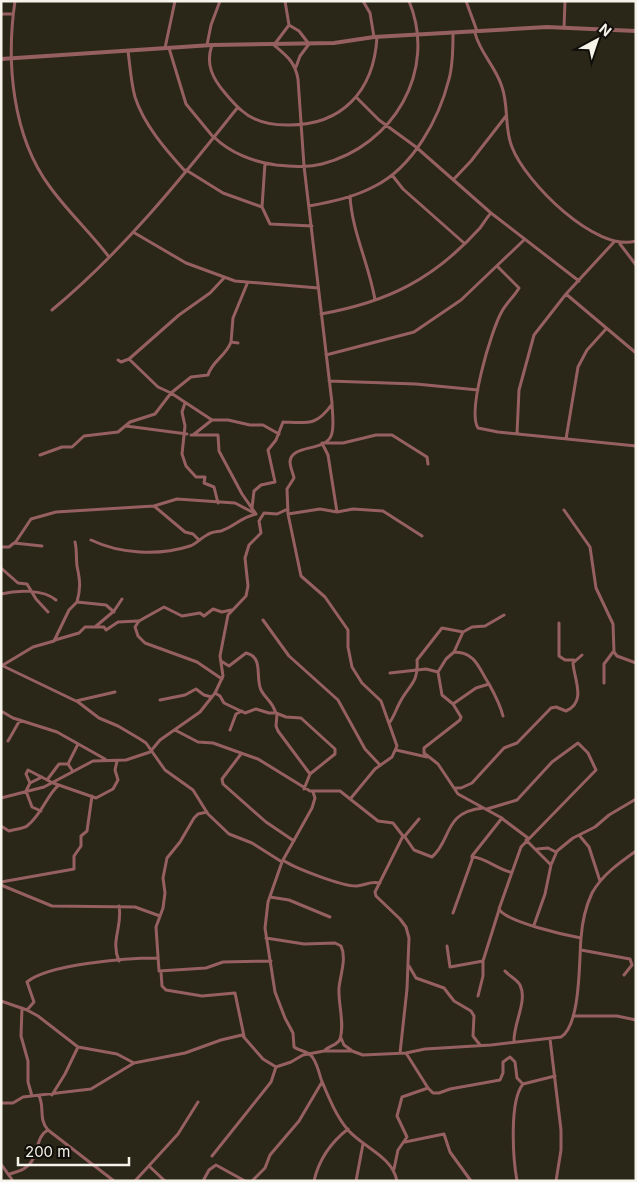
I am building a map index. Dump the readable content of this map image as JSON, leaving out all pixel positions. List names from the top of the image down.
{
  "scale_bar": "200 m",
  "north": "top right"
}
